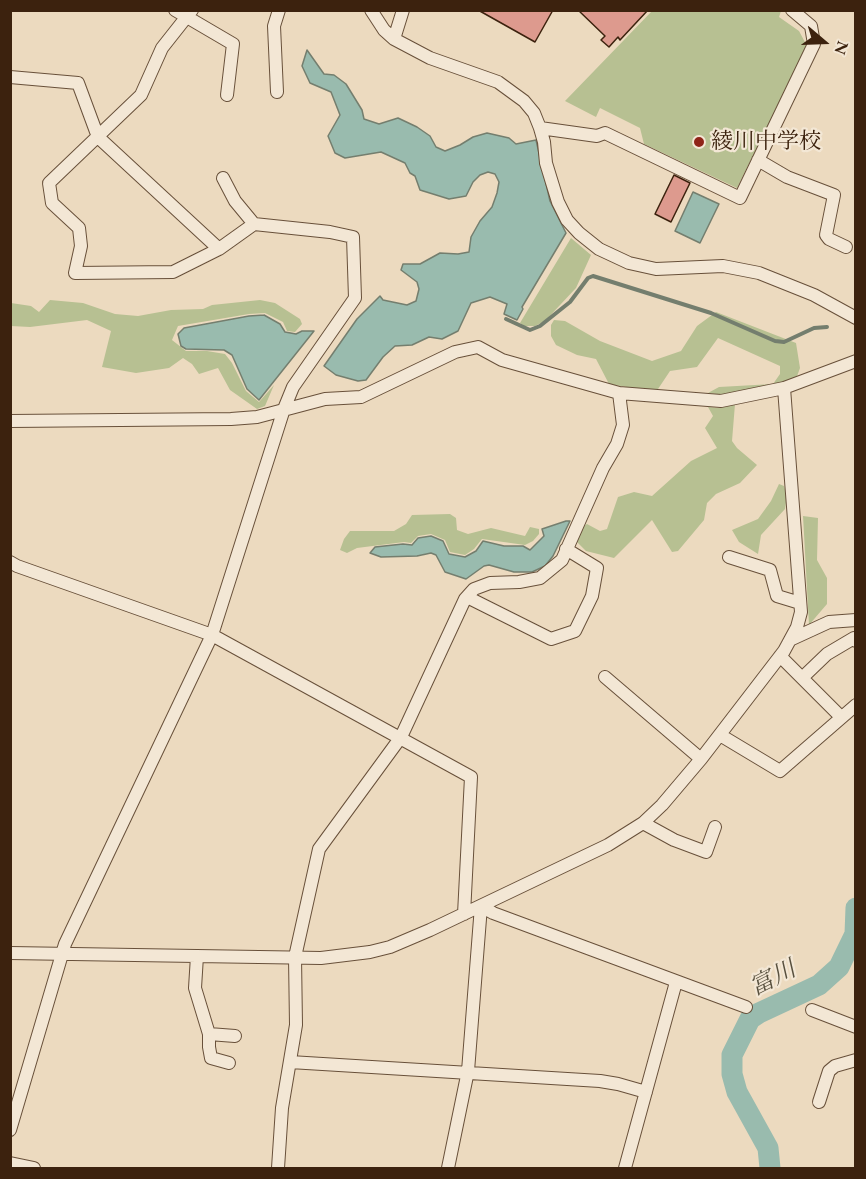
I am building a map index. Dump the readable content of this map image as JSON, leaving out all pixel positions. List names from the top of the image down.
{
  "water": ["富川"],
  "places": ["綾川中学校"],
  "north": "right"
}
